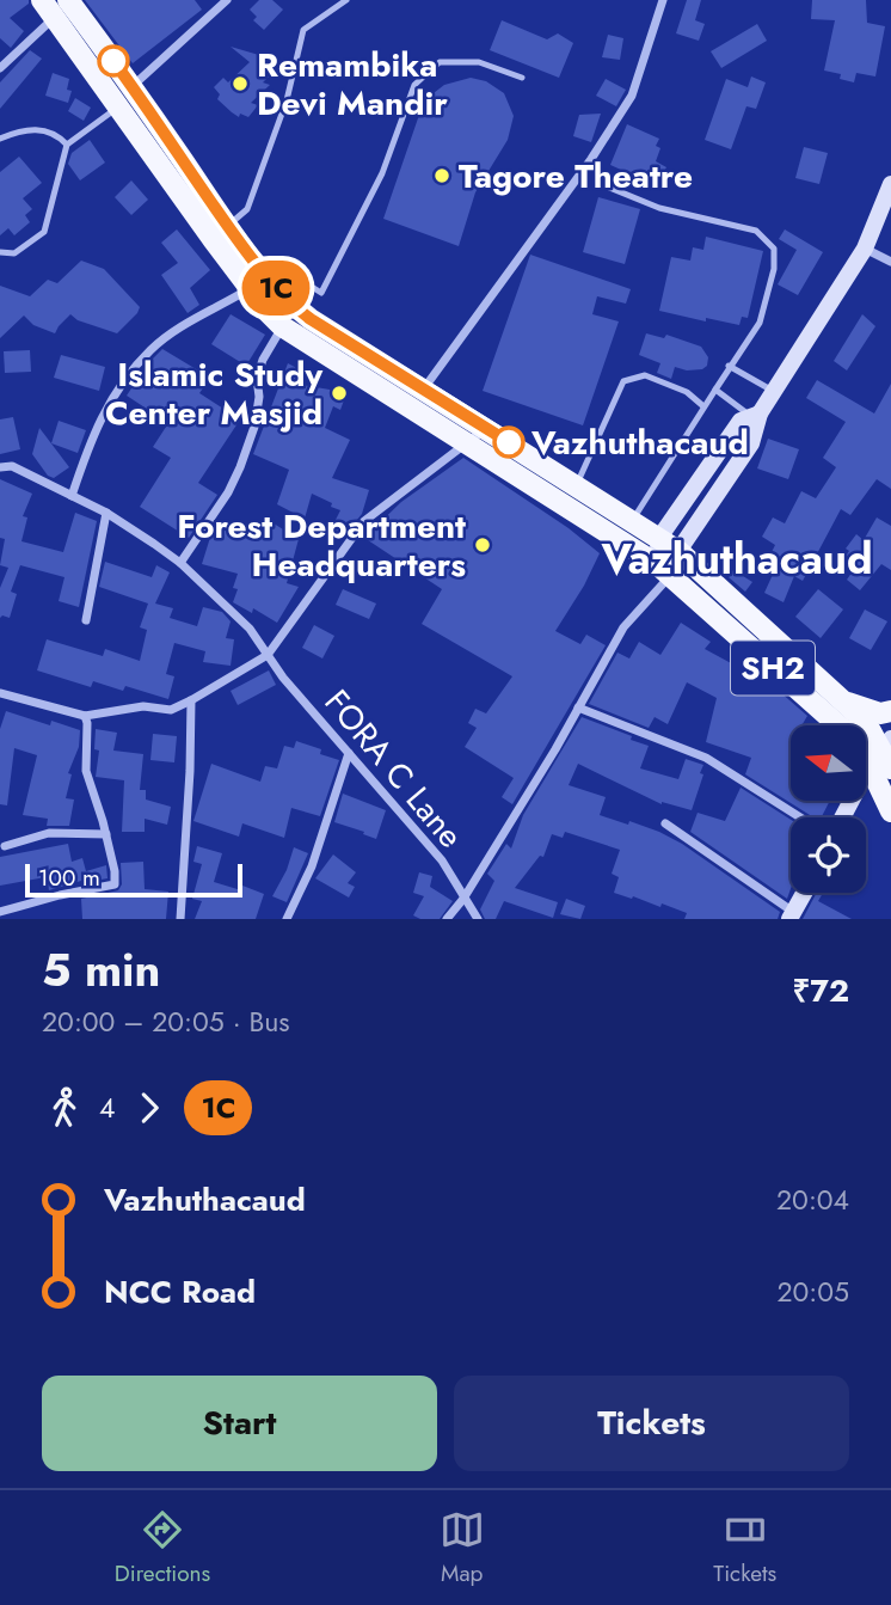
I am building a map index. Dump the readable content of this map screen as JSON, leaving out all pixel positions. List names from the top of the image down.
{
  "streets": {
    "main road": ["SH2"],
    "street": ["FORA C Lane"]
  },
  "districts": ["Vazhuthacaud"],
  "places": [
    "Remambika Devi Mandir",
    "Tagore Theatre",
    "Islamic Study Center Masjid",
    "Vazhuthacaud",
    "Forest Department Headquarters"
  ],
  "lines": ["bus line 1C"],
  "scale_bar": "100 m",
  "north": "left",
  "page": {
    "on_map": "1C",
    "scale": "100 m",
    "heading": ["5 min", "20:00 – 20:05 · Bus", "₹72"],
    "legs": ["4", "1C"],
    "list": [
      {
        "name": "Vazhuthacaud",
        "value": "20:04"
      },
      {
        "name": "NCC Road",
        "value": "20:05"
      }
    ],
    "buttons": ["Start", "Tickets"],
    "tabs": ["Directions", "Map", "Tickets"]
  }
}
